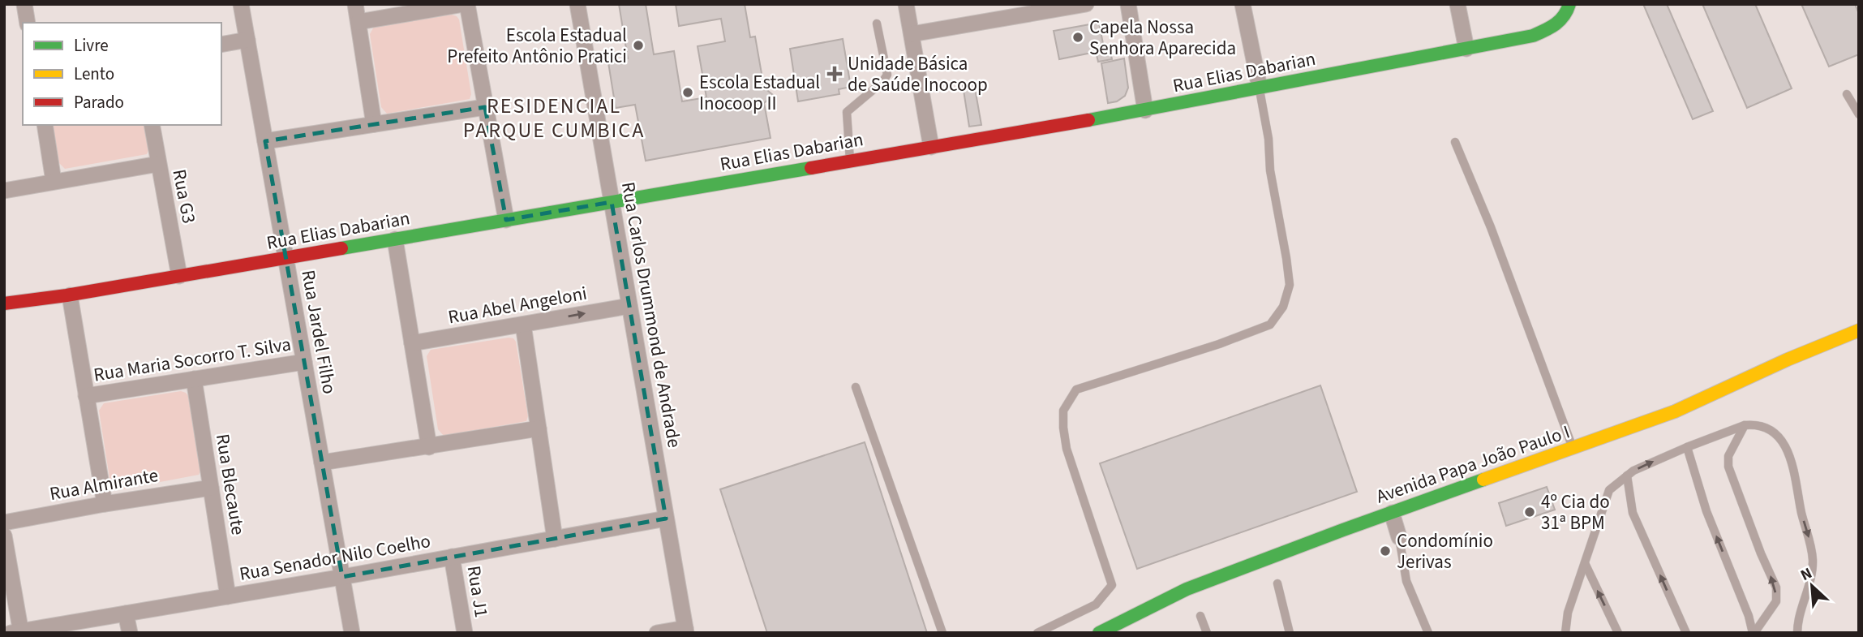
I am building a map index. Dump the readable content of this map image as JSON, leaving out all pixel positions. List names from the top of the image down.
{
  "streets": {
    "street": [
      "Rua Elias Dabarian",
      "Rua G3",
      "Rua Abel Angeloni",
      "Rua Carlos Drummond de Andrade",
      "Rua Jardel Filho",
      "Rua Maria Socorro T. Silva",
      "Avenida Papa João Paulo I",
      "Rua Almirante",
      "Rua Blecaute",
      "Rua Senador Nilo Coelho",
      "Rua J1"
    ]
  },
  "crossings": [
    ["Rua Elias Dabarian", "Rua G3"],
    ["Rua Elias Dabarian", "Rua Carlos Drummond de Andrade"],
    ["Rua Elias Dabarian", "Rua Jardel Filho"],
    ["Rua Abel Angeloni", "Rua Carlos Drummond de Andrade"],
    ["Rua Carlos Drummond de Andrade", "Rua Senador Nilo Coelho"],
    ["Rua Jardel Filho", "Rua Maria Socorro T. Silva"],
    ["Rua Jardel Filho", "Rua Senador Nilo Coelho"],
    ["Rua Maria Socorro T. Silva", "Rua Blecaute"],
    ["Rua Almirante", "Rua Blecaute"],
    ["Rua Blecaute", "Rua Senador Nilo Coelho"],
    ["Rua Senador Nilo Coelho", "Rua J1"]
  ],
  "one_way": ["Rua Abel Angeloni"],
  "districts": ["RESIDENCIAL PARQUE CUMBICA"],
  "places": {
    "other": [
      "Capela Nossa Senhora Aparecida",
      "Escola Estadual Prefeito Antônio Pratici",
      "Escola Estadual Inocoop II",
      "4º Cia do 31ª BPM",
      "Condomínio Jerivas"
    ],
    "health": ["Unidade Básica de Saúde Inocoop"]
  },
  "legend": ["Livre", "Lento", "Parado"],
  "north": "top left"
}
